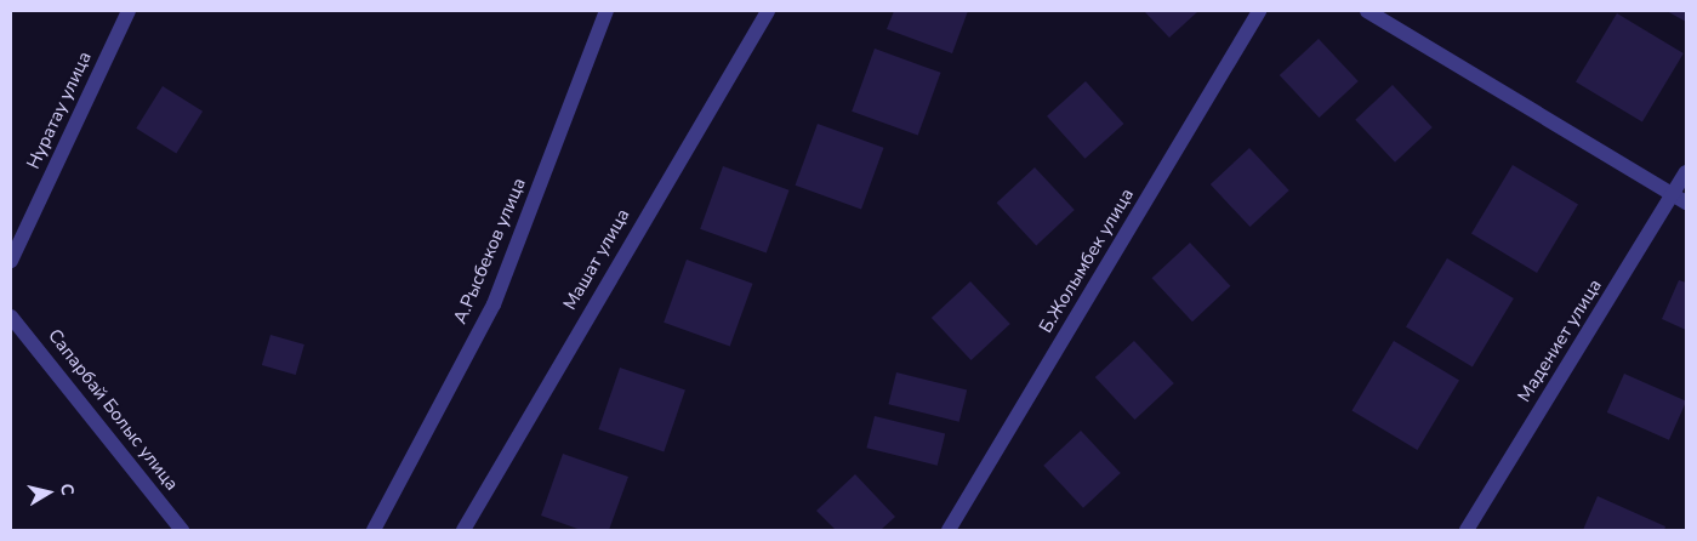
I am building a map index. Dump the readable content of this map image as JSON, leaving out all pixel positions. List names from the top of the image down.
{
  "streets": {
    "street": [
      "Нуратау улица",
      "А.Рысбеков улица",
      "Машат улица",
      "Б.Жолымбек улица",
      "Мадениет улица",
      "Сапарбай Болыс улица"
    ]
  },
  "north": "right"
}
